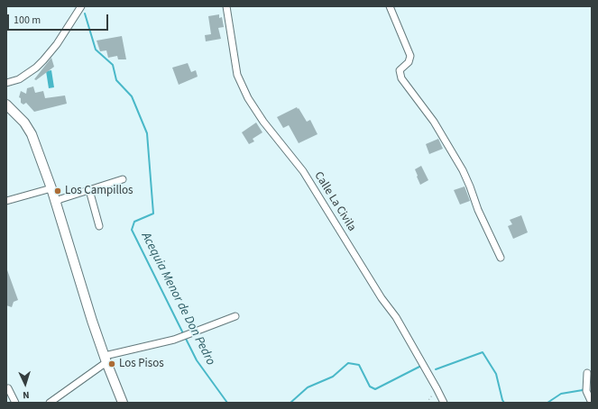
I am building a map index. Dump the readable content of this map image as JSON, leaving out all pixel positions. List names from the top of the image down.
{
  "streets": {
    "street": ["Calle La Civila"]
  },
  "water": ["Acequia Menor de Don Pedro"],
  "places": ["Los Campillos", "Los Pisos"],
  "scale_bar": "100 m",
  "north": "bottom"
}
